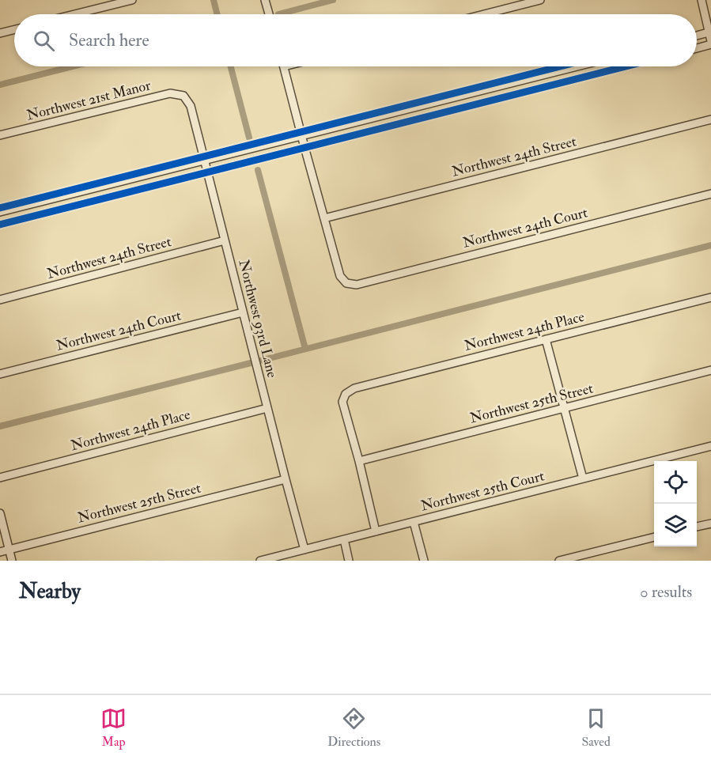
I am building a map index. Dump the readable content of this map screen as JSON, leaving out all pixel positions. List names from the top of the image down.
{
  "streets": {
    "street": [
      "Northwest 21st Manor",
      "Northwest 24th Street",
      "Northwest 24th Court",
      "Northwest 93rd Lane",
      "Northwest 24th Place",
      "Northwest 25th Street",
      "Northwest 25th Court"
    ]
  },
  "crossings": [
    ["Northwest 21st Manor", "Northwest 93rd Lane"],
    ["Northwest 24th Street", "Northwest 24th Court"],
    ["Northwest 24th Street", "Northwest 93rd Lane"],
    ["Northwest 24th Court", "Northwest 93rd Lane"],
    ["Northwest 93rd Lane", "Northwest 24th Place"],
    ["Northwest 93rd Lane", "Northwest 25th Street"],
    ["Northwest 93rd Lane", "Northwest 25th Court"],
    ["Northwest 24th Place", "Northwest 25th Street"]
  ],
  "page": {
    "search": "Search here",
    "heading": ["Nearby", "0 results"],
    "nav": ["Map", "Directions", "Saved"]
  }
}
